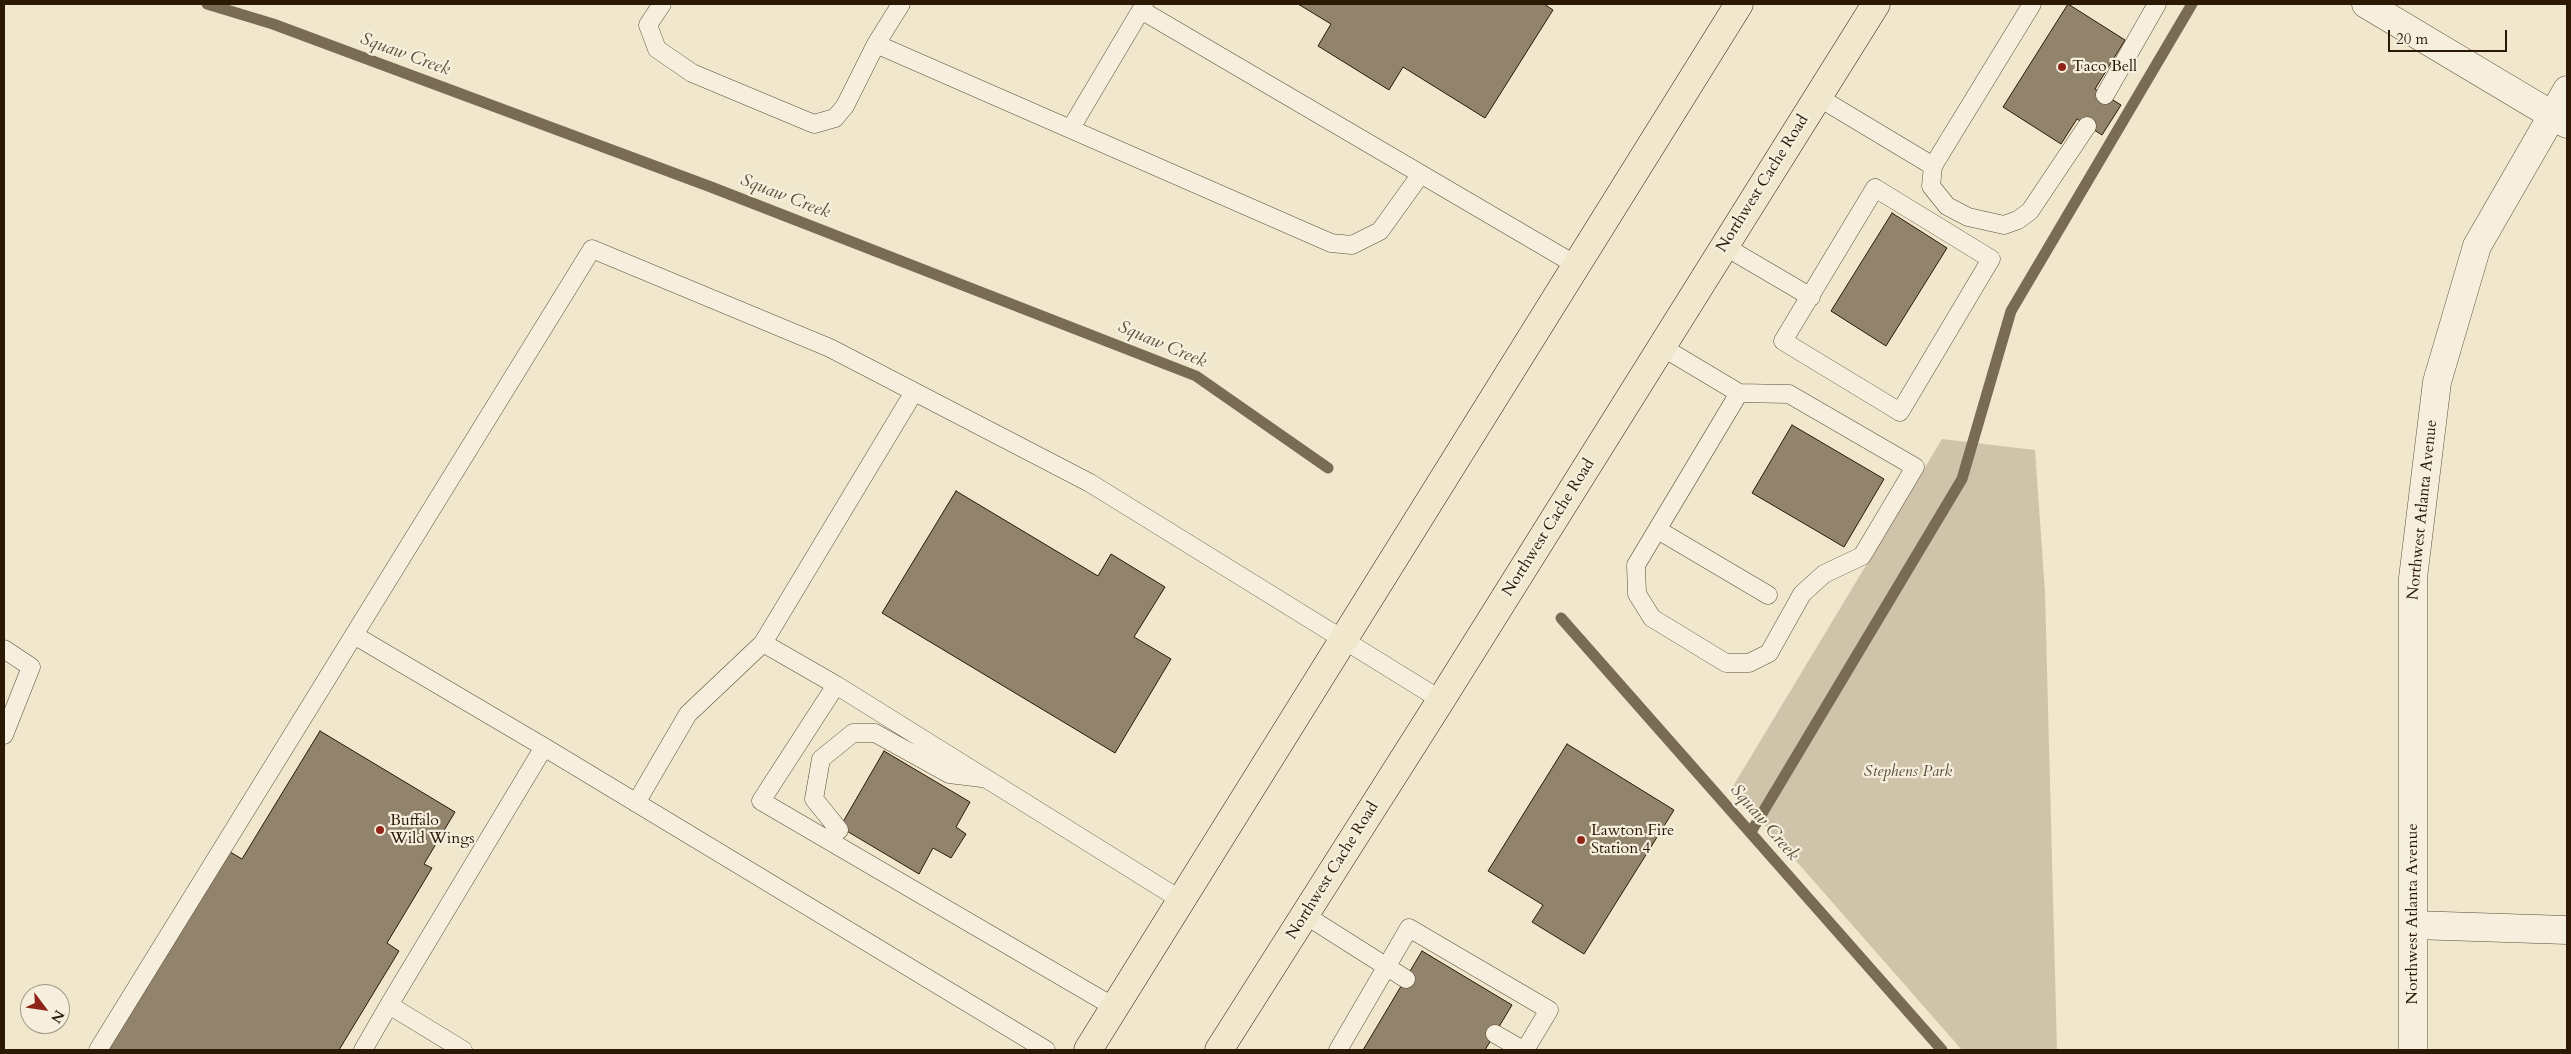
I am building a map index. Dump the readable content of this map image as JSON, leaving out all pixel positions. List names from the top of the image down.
{
  "streets": {
    "main road": ["Northwest Cache Road"],
    "street": ["Northwest Atlanta Avenue"]
  },
  "water": ["Squaw Creek"],
  "parks": ["Stephens Park"],
  "places": ["Taco Bell", "Buffalo Wild Wings", "Lawton Fire Station 4"],
  "scale_bar": "20 m",
  "north": "bottom right"
}
